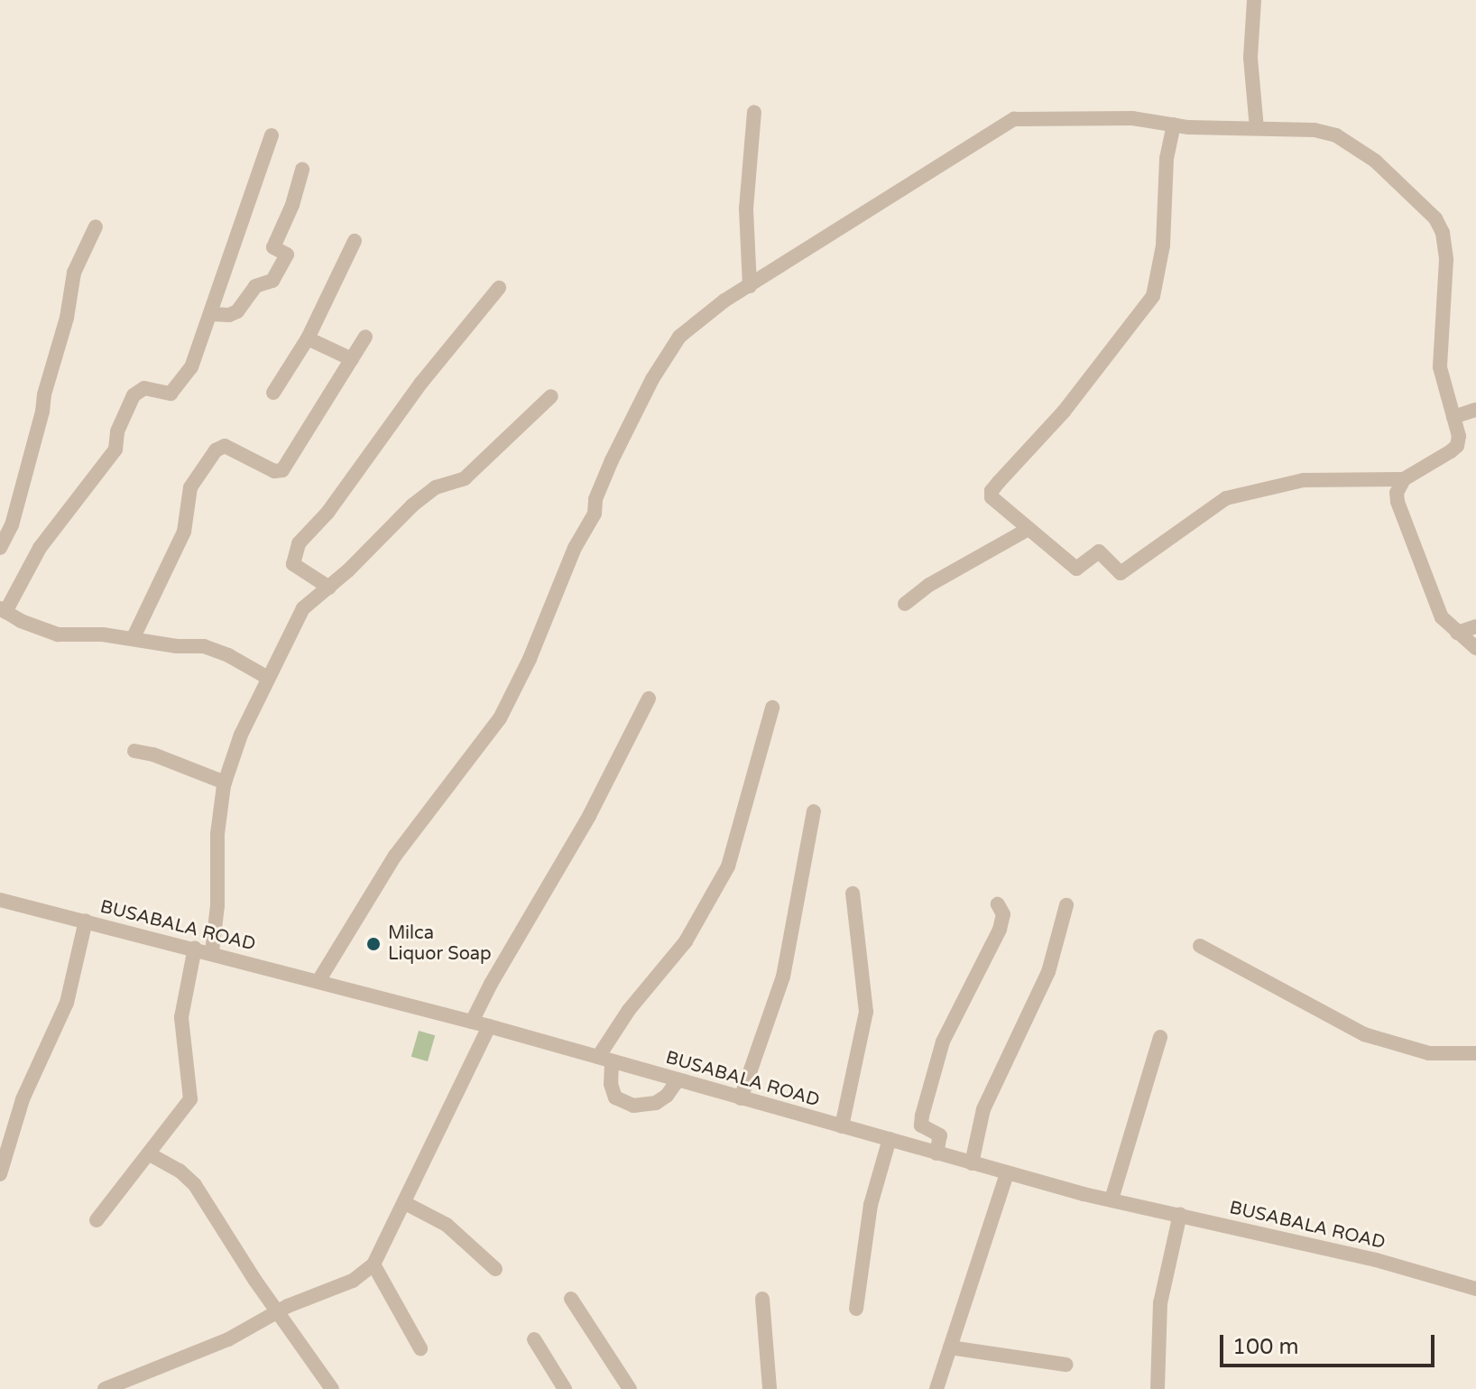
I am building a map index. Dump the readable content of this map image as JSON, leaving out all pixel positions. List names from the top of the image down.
{
  "streets": {
    "street": ["BUSABALA ROAD"]
  },
  "places": ["Milca Liquor Soap"],
  "scale_bar": "100 m"
}
